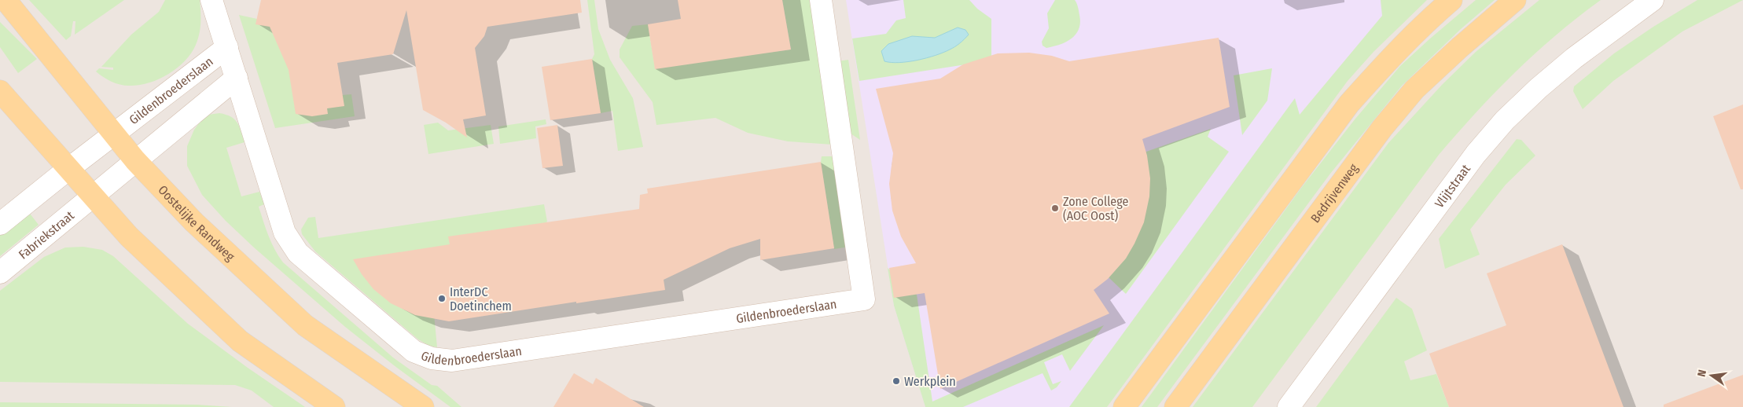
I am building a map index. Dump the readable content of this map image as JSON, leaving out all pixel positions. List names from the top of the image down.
{
  "streets": {
    "main road": ["Bedrijvenweg", "Oostelijke Randweg"],
    "street": ["Gildenbroederslaan", "Vlijtstraat", "Fabriekstraat"]
  },
  "crossings": [
    ["Gildenbroederslaan", "Oostelijke Randweg"],
    ["Oostelijke Randweg", "Fabriekstraat"]
  ],
  "places": ["Zone College (AOC Oost)", "InterDC Doetinchem", "Werkplein"],
  "north": "left"
}
